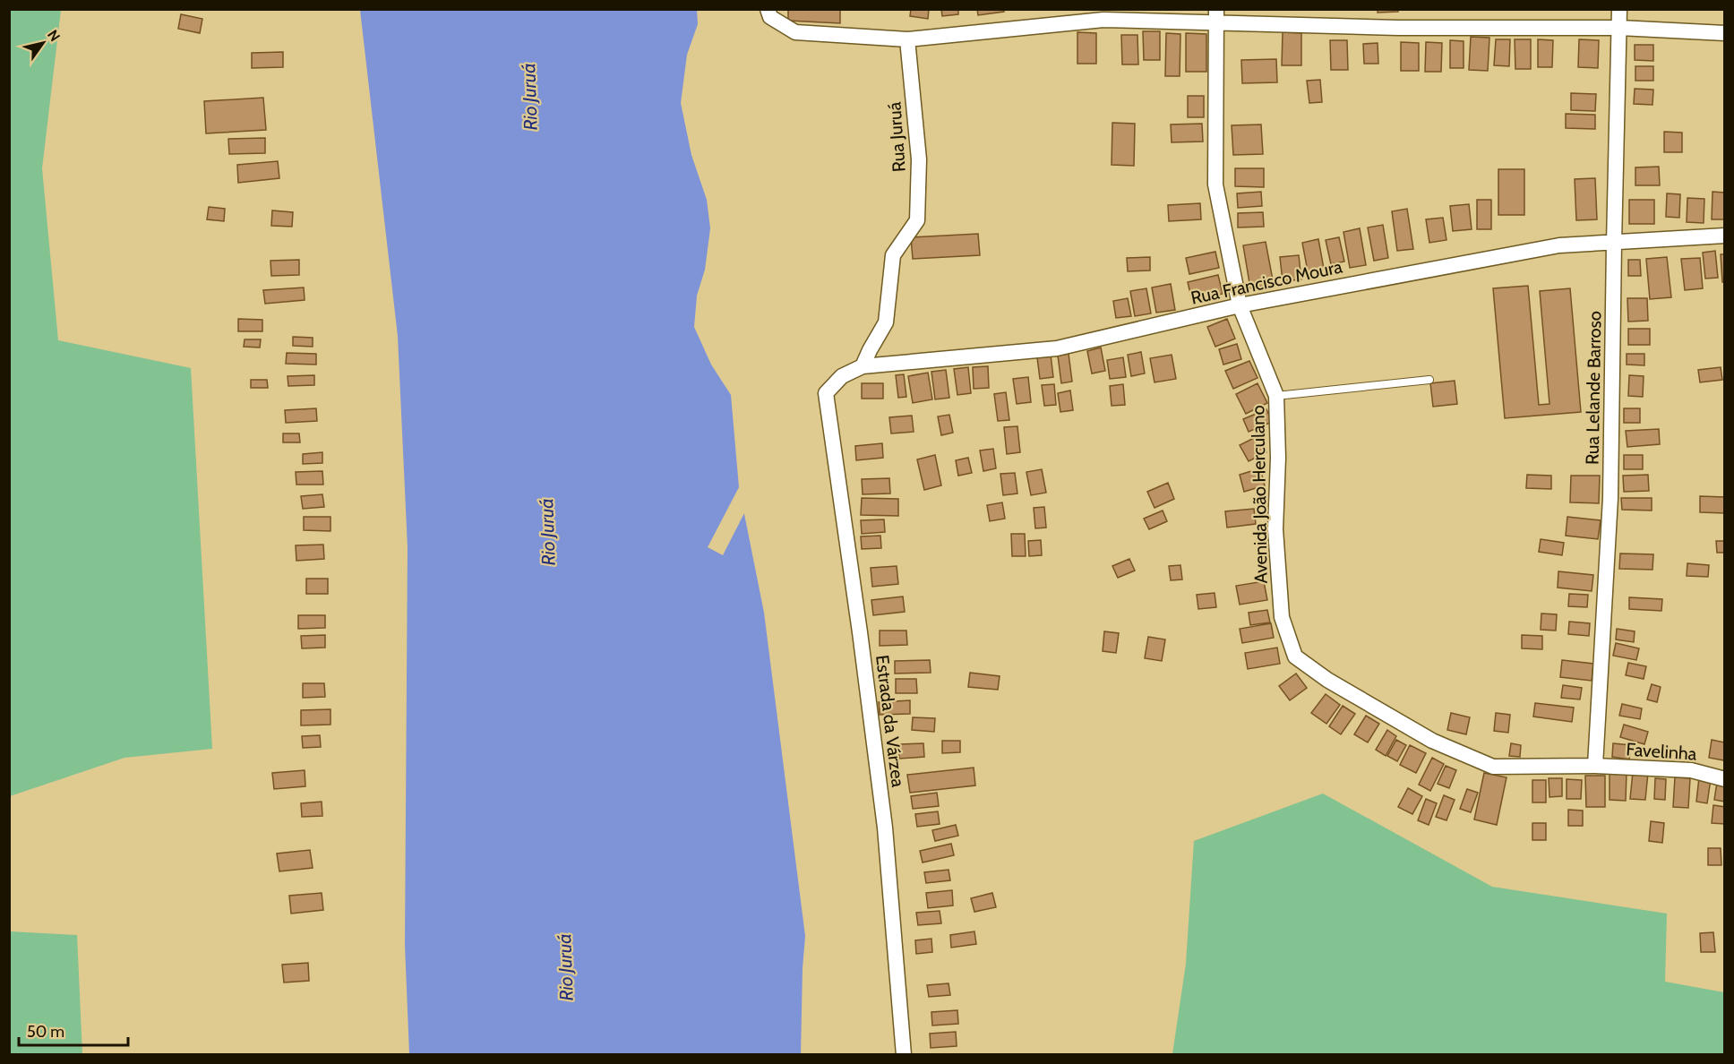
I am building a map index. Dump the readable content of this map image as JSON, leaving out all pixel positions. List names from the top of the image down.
{
  "streets": {
    "street": [
      "Rua Juruá",
      "Rua Francisco Moura",
      "Rua Lelande Barroso",
      "Avenida João Herculano",
      "Estrada da Várzea",
      "Favelinha"
    ]
  },
  "crossings": [
    ["Rua Juruá", "Rua Francisco Moura"],
    ["Rua Francisco Moura", "Rua Lelande Barroso"],
    ["Rua Francisco Moura", "Avenida João Herculano"],
    ["Rua Francisco Moura", "Estrada da Várzea"],
    ["Rua Lelande Barroso", "Avenida João Herculano"],
    ["Rua Lelande Barroso", "Favelinha"],
    ["Avenida João Herculano", "Favelinha"]
  ],
  "water": ["Rio Juruá"],
  "scale_bar": "50 m",
  "north": "top right"
}
